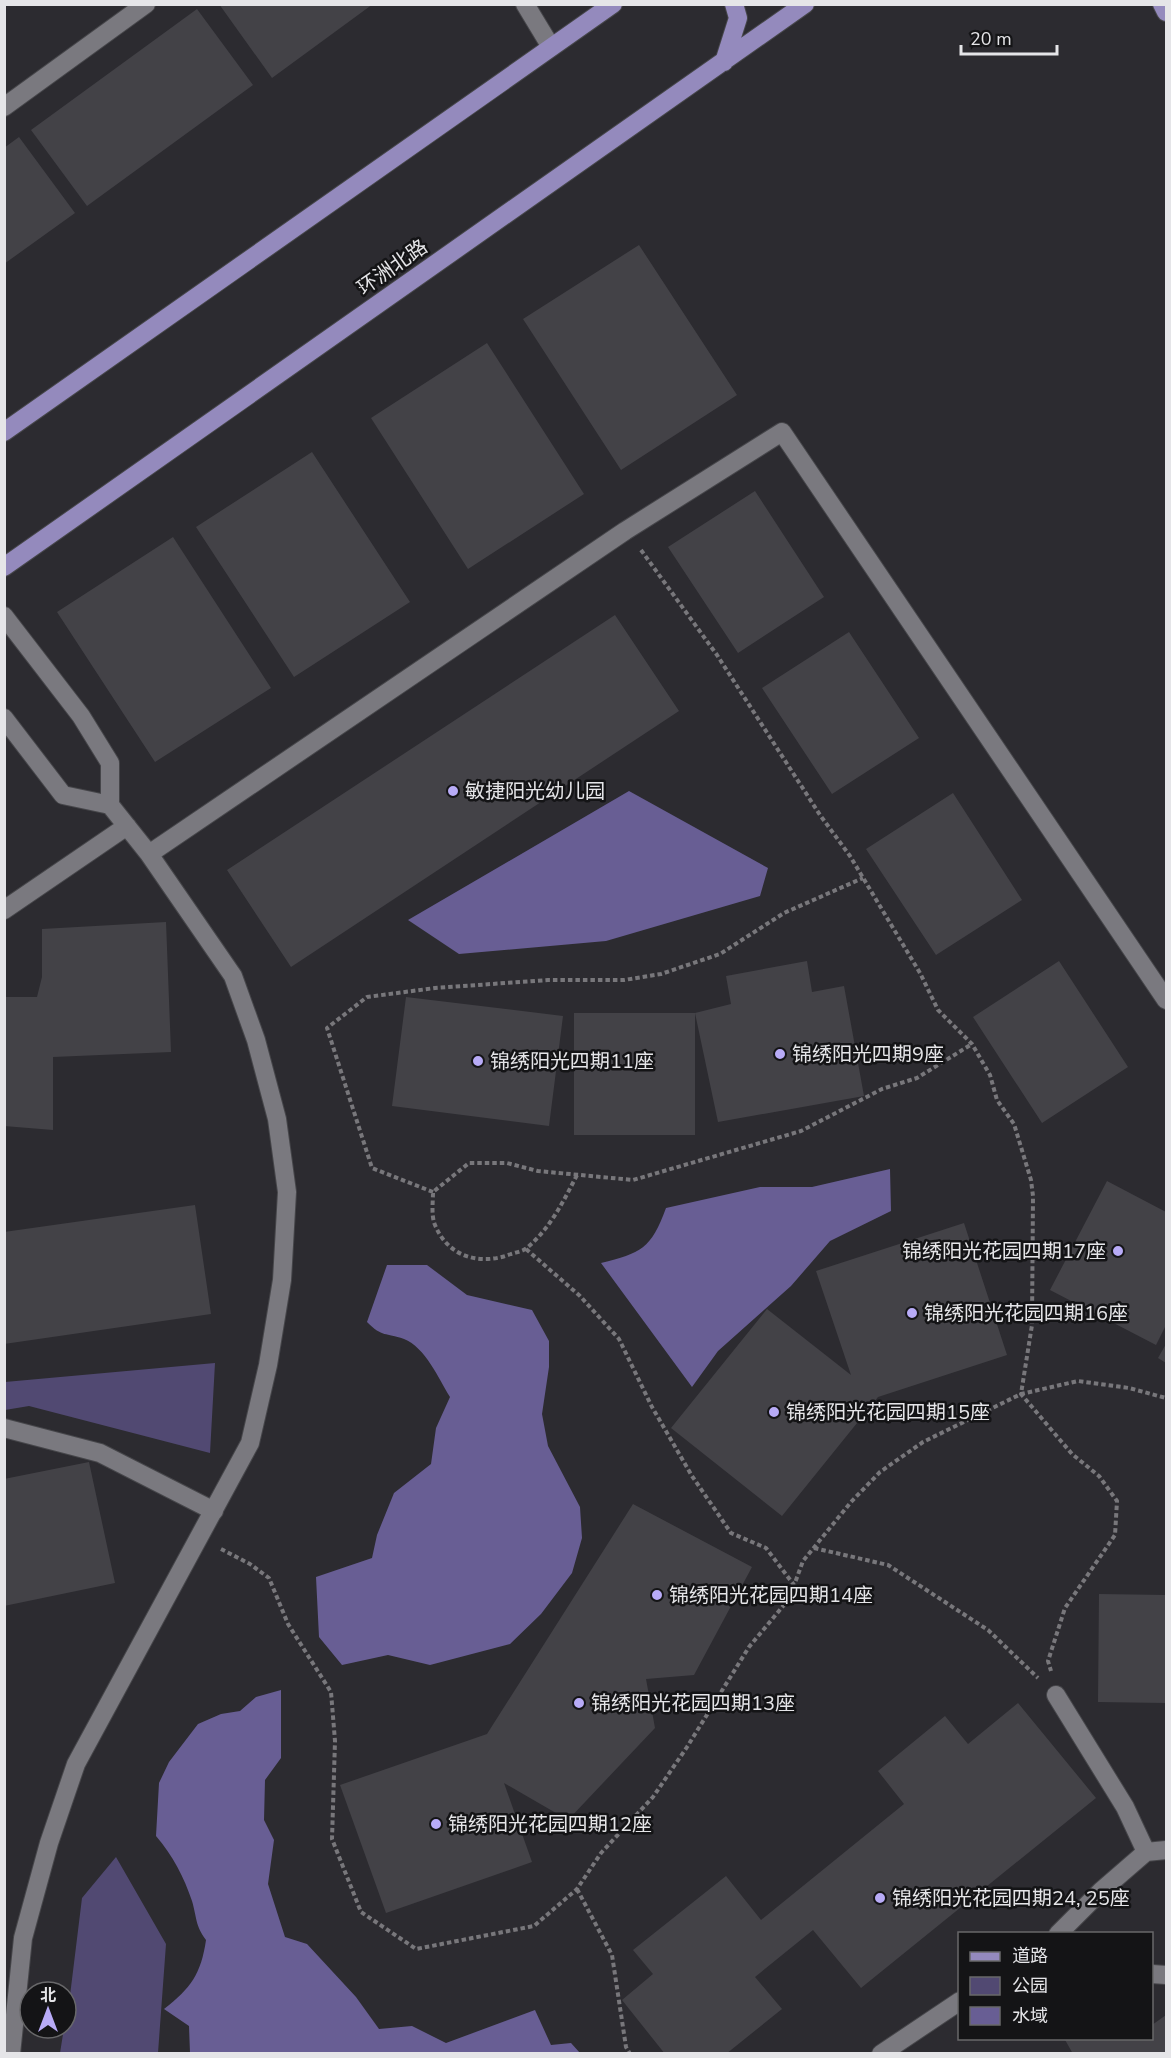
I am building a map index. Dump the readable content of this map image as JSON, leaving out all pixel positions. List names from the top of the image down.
{
  "streets": {
    "main road": ["环洲北路"]
  },
  "places": [
    "敏捷阳光幼儿园",
    "锦绣阳光四期9座",
    "锦绣阳光四期11座",
    "锦绣阳光花园四期17座",
    "锦绣阳光花园四期16座",
    "锦绣阳光花园四期15座",
    "锦绣阳光花园四期14座",
    "锦绣阳光花园四期13座",
    "锦绣阳光花园四期12座",
    "锦绣阳光花园四期24, 25座"
  ],
  "legend": ["道路", "公园", "水域"],
  "scale_bar": "20 m",
  "north": "top"
}
